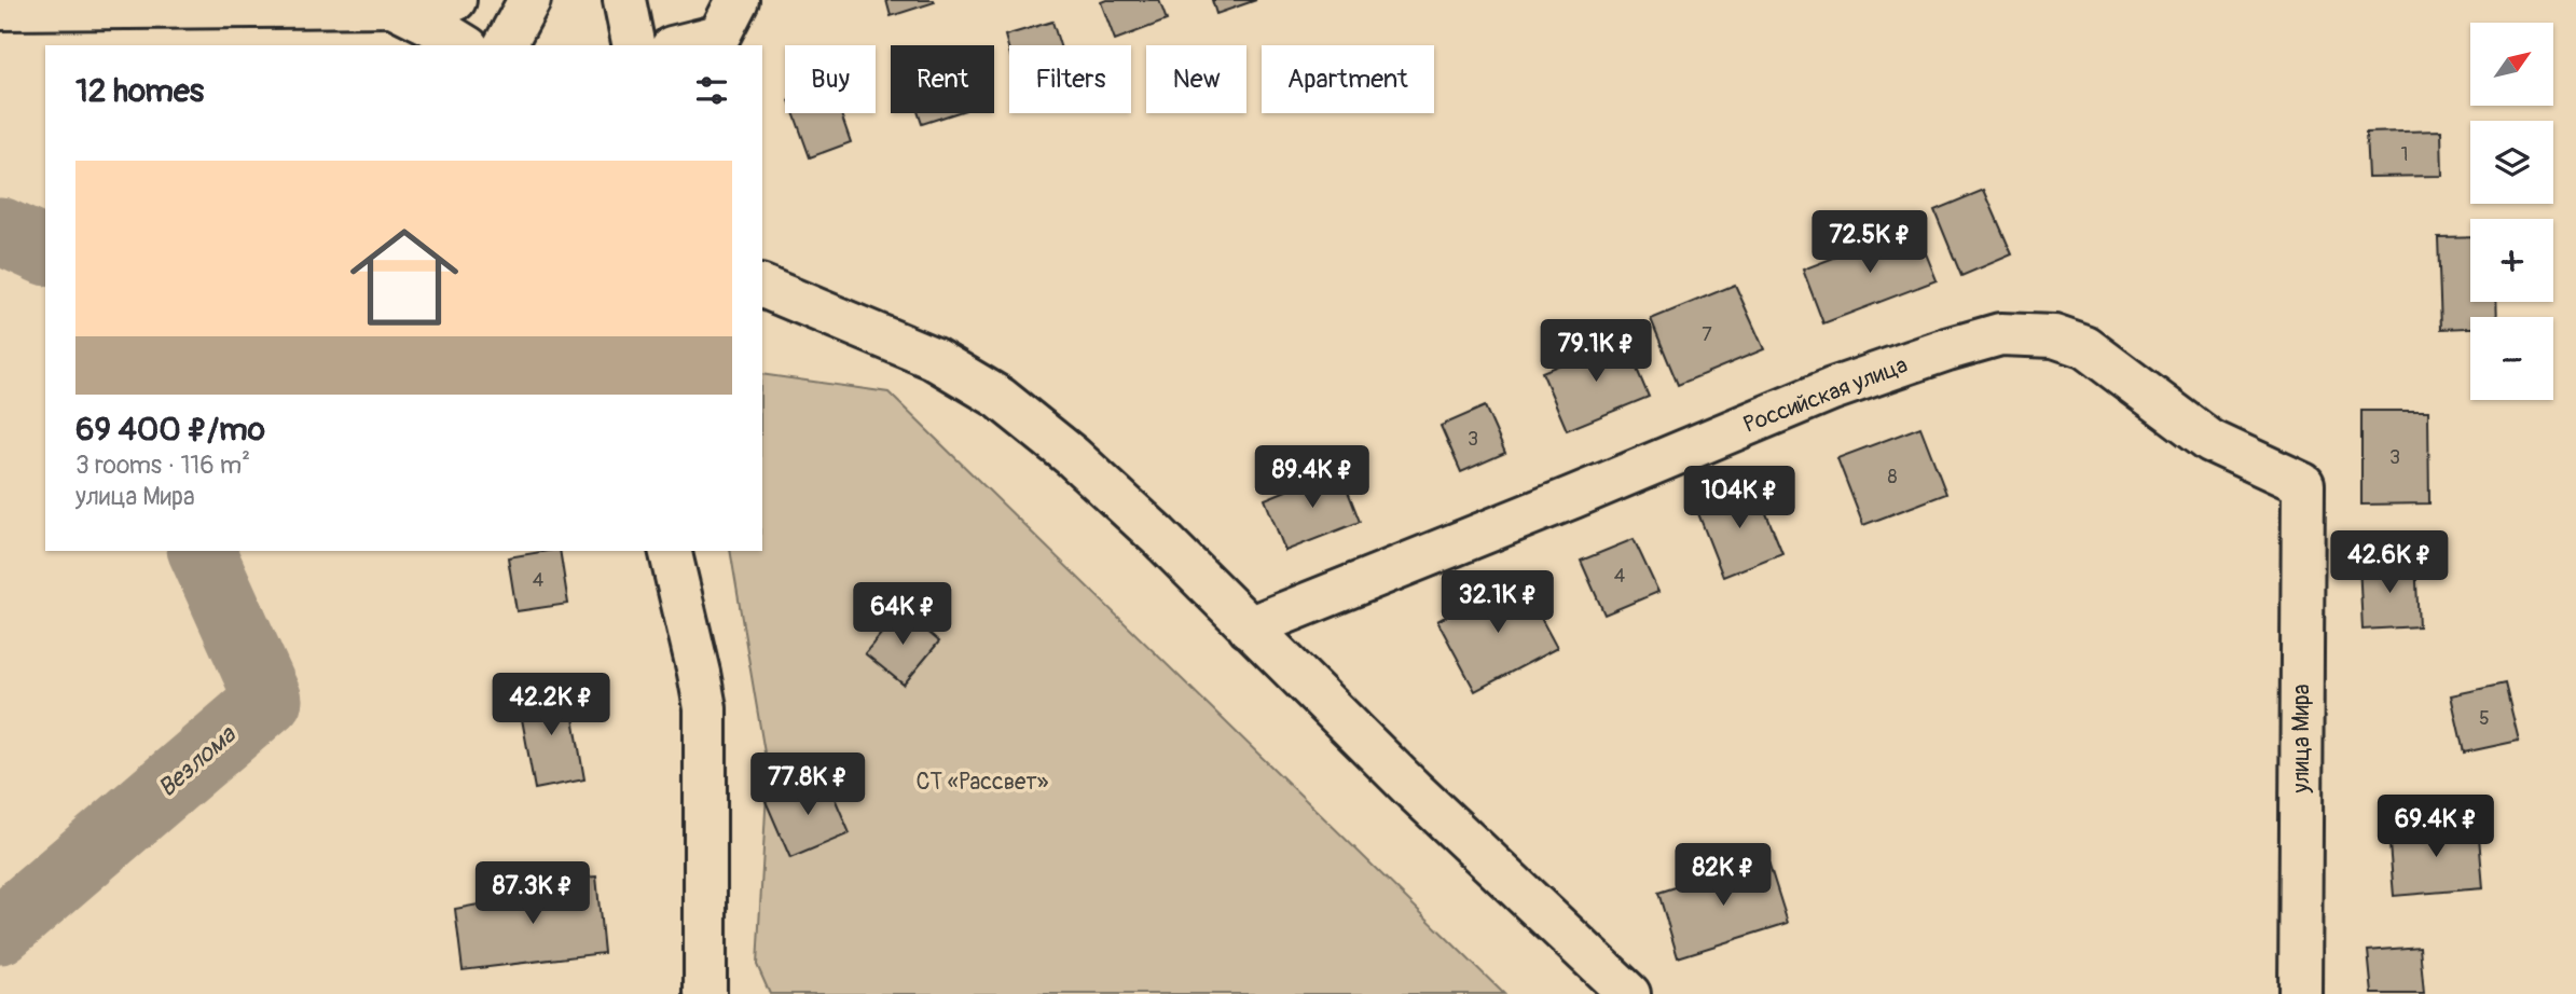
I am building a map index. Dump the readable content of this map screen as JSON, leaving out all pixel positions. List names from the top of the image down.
{
  "streets": {
    "street": ["Российская улица", "улица Мира"]
  },
  "crossings": [
    ["Российская улица", "улица Мира"]
  ],
  "water": ["Везлома"],
  "parks": ["СТ «Рассвет»"],
  "house_numbers": [
    "1",
    "7",
    "3",
    "3",
    "8",
    "4",
    "4",
    "5"
  ],
  "north": "top right",
  "page": {
    "map_buttons": ["+", "−"],
    "chip": [
      "Buy",
      "Rent",
      "Filters",
      "New",
      "Apartment"
    ],
    "heading": "12 homes",
    "list": [
      {
        "name": "69 400 ₽/mo",
        "note": "3 rooms · 116 m² · улица Мира"
      }
    ],
    "price": [
      "72.5K ₽",
      "79.1K ₽",
      "89.4K ₽",
      "104K ₽",
      "42.6K ₽",
      "32.1K ₽",
      "64K ₽",
      "42.2K ₽",
      "77.8K ₽",
      "69.4K ₽",
      "82K ₽",
      "87.3K ₽"
    ]
  }
}
